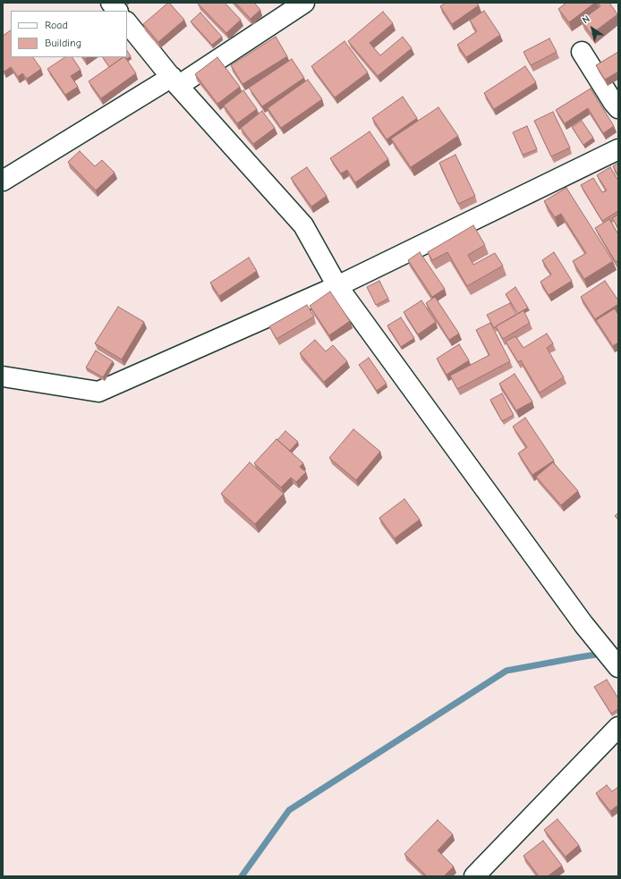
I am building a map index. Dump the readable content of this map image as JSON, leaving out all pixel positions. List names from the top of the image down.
{
  "legend": ["Road", "Building"],
  "north": "top left"
}
